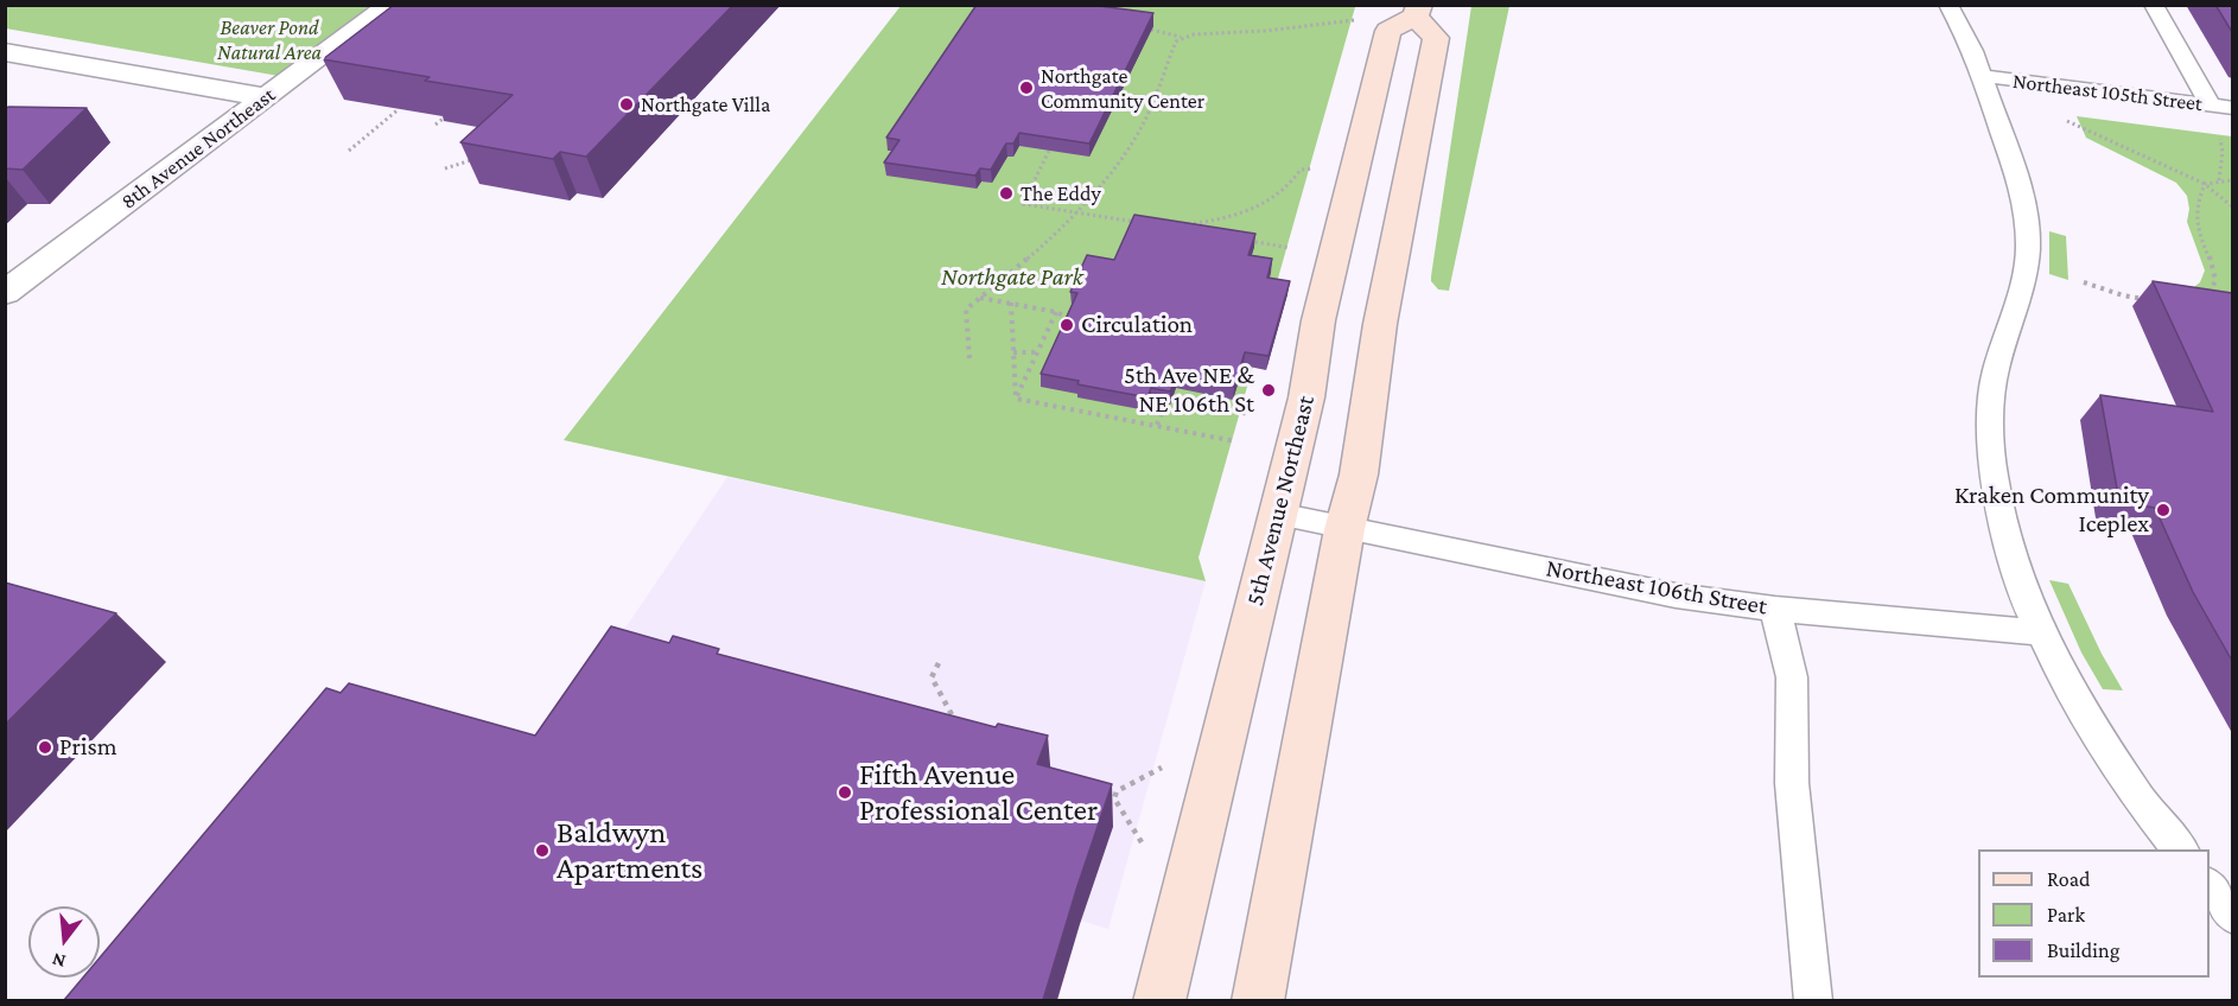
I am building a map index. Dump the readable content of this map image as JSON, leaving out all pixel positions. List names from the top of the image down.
{
  "streets": {
    "main road": ["5th Avenue Northeast"],
    "street": ["8th Avenue Northeast"],
    "lane": ["Northeast 105th Street", "Northeast 106th Street"]
  },
  "crossings": [
    ["5th Avenue Northeast", "Northeast 106th Street"]
  ],
  "parks": ["Beaver Pond Natural Area", "Northgate Park"],
  "places": [
    "Northgate Community Center",
    "Northgate Villa",
    "The Eddy",
    "Circulation",
    "5th Ave NE & NE 106th St",
    "Kraken Community Iceplex",
    "Prism",
    "Fifth Avenue Professional Center",
    "Baldwyn Apartments"
  ],
  "legend": ["Road", "Park", "Building"],
  "north": "bottom"
}
